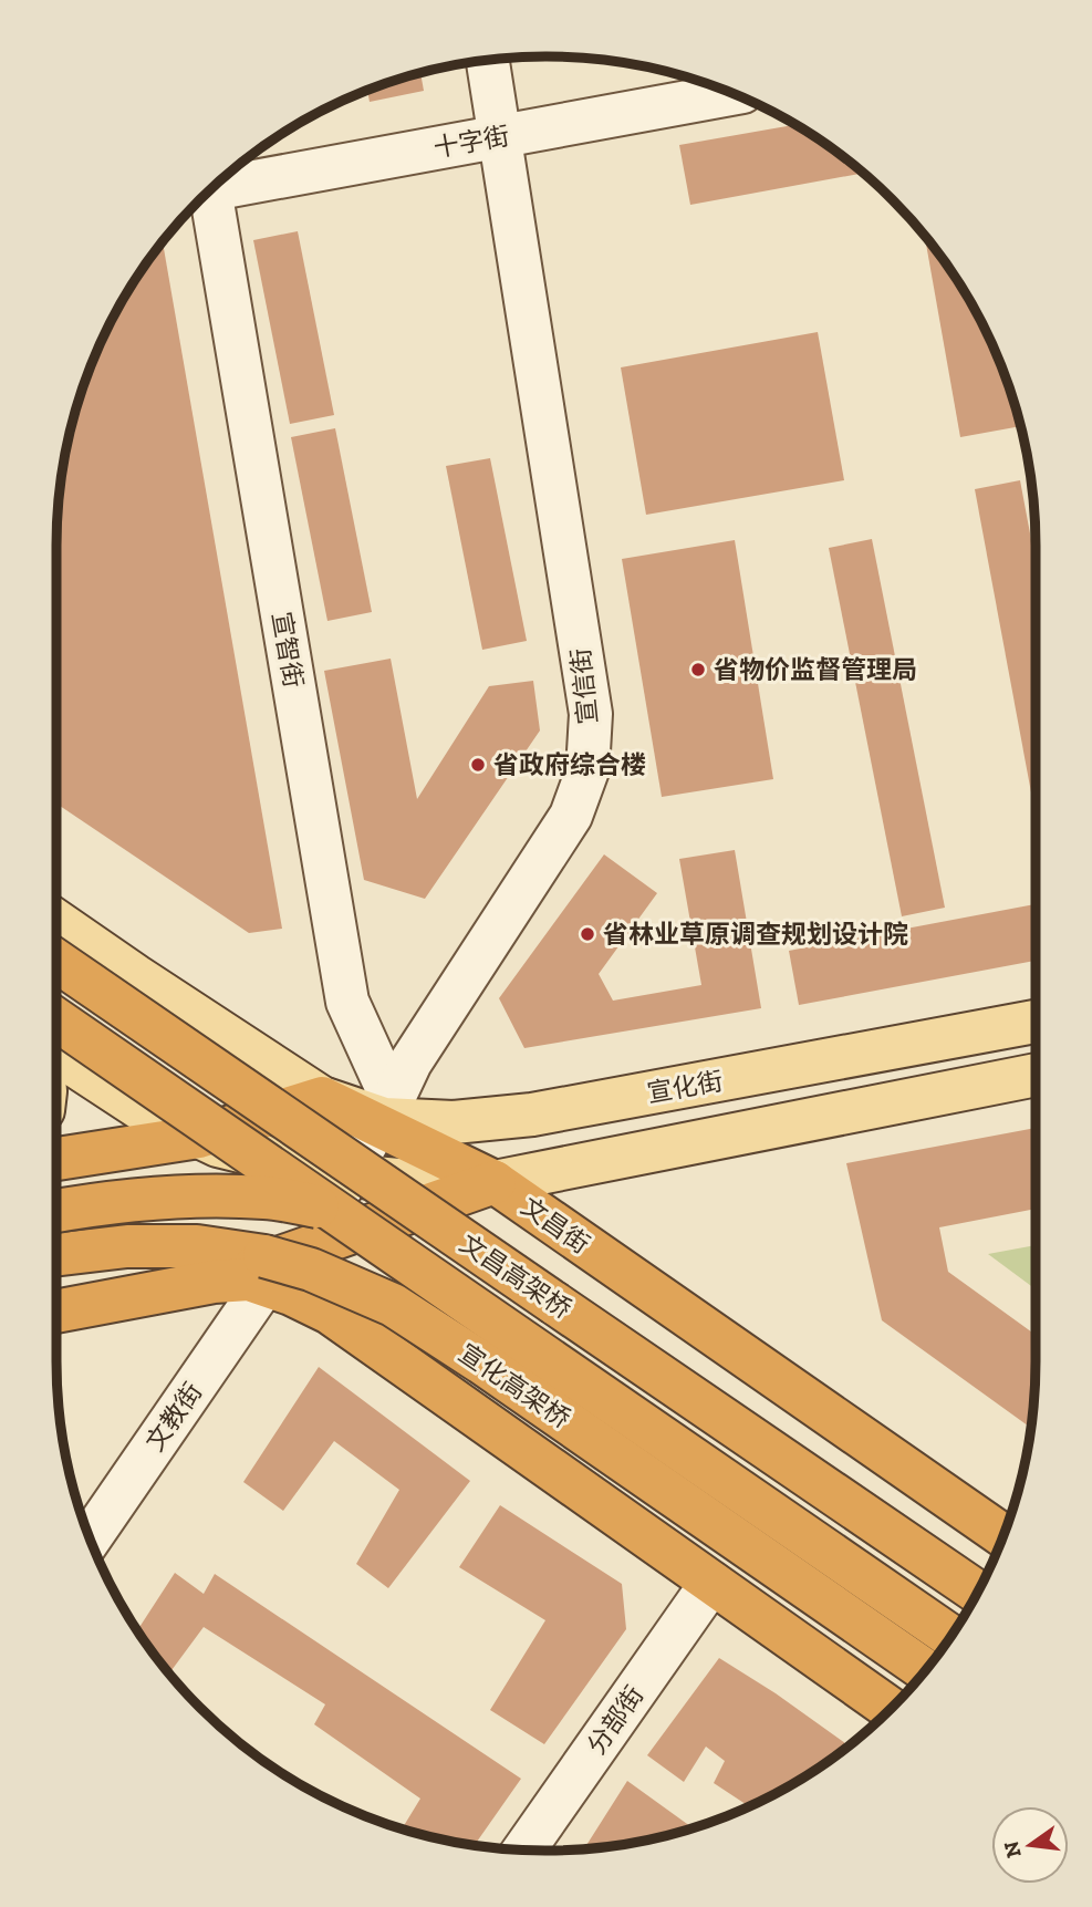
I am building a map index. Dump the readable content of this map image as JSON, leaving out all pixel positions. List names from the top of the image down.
{
  "streets": {
    "highway": ["文昌街", "文昌高架桥", "宣化高架桥"],
    "main road": ["宣化街"],
    "street": [
      "十字街",
      "宣智街",
      "宣信街",
      "文教街",
      "分部街"
    ]
  },
  "crossings": [
    ["十字街", "宣信街"],
    ["宣智街", "宣信街"],
    ["宣智街", "宣化街"],
    ["宣信街", "宣化街"],
    ["宣信街", "文昌街"]
  ],
  "places": ["省物价监督管理局", "省政府综合楼", "省林业草原调查规划设计院"],
  "north": "left"
}
